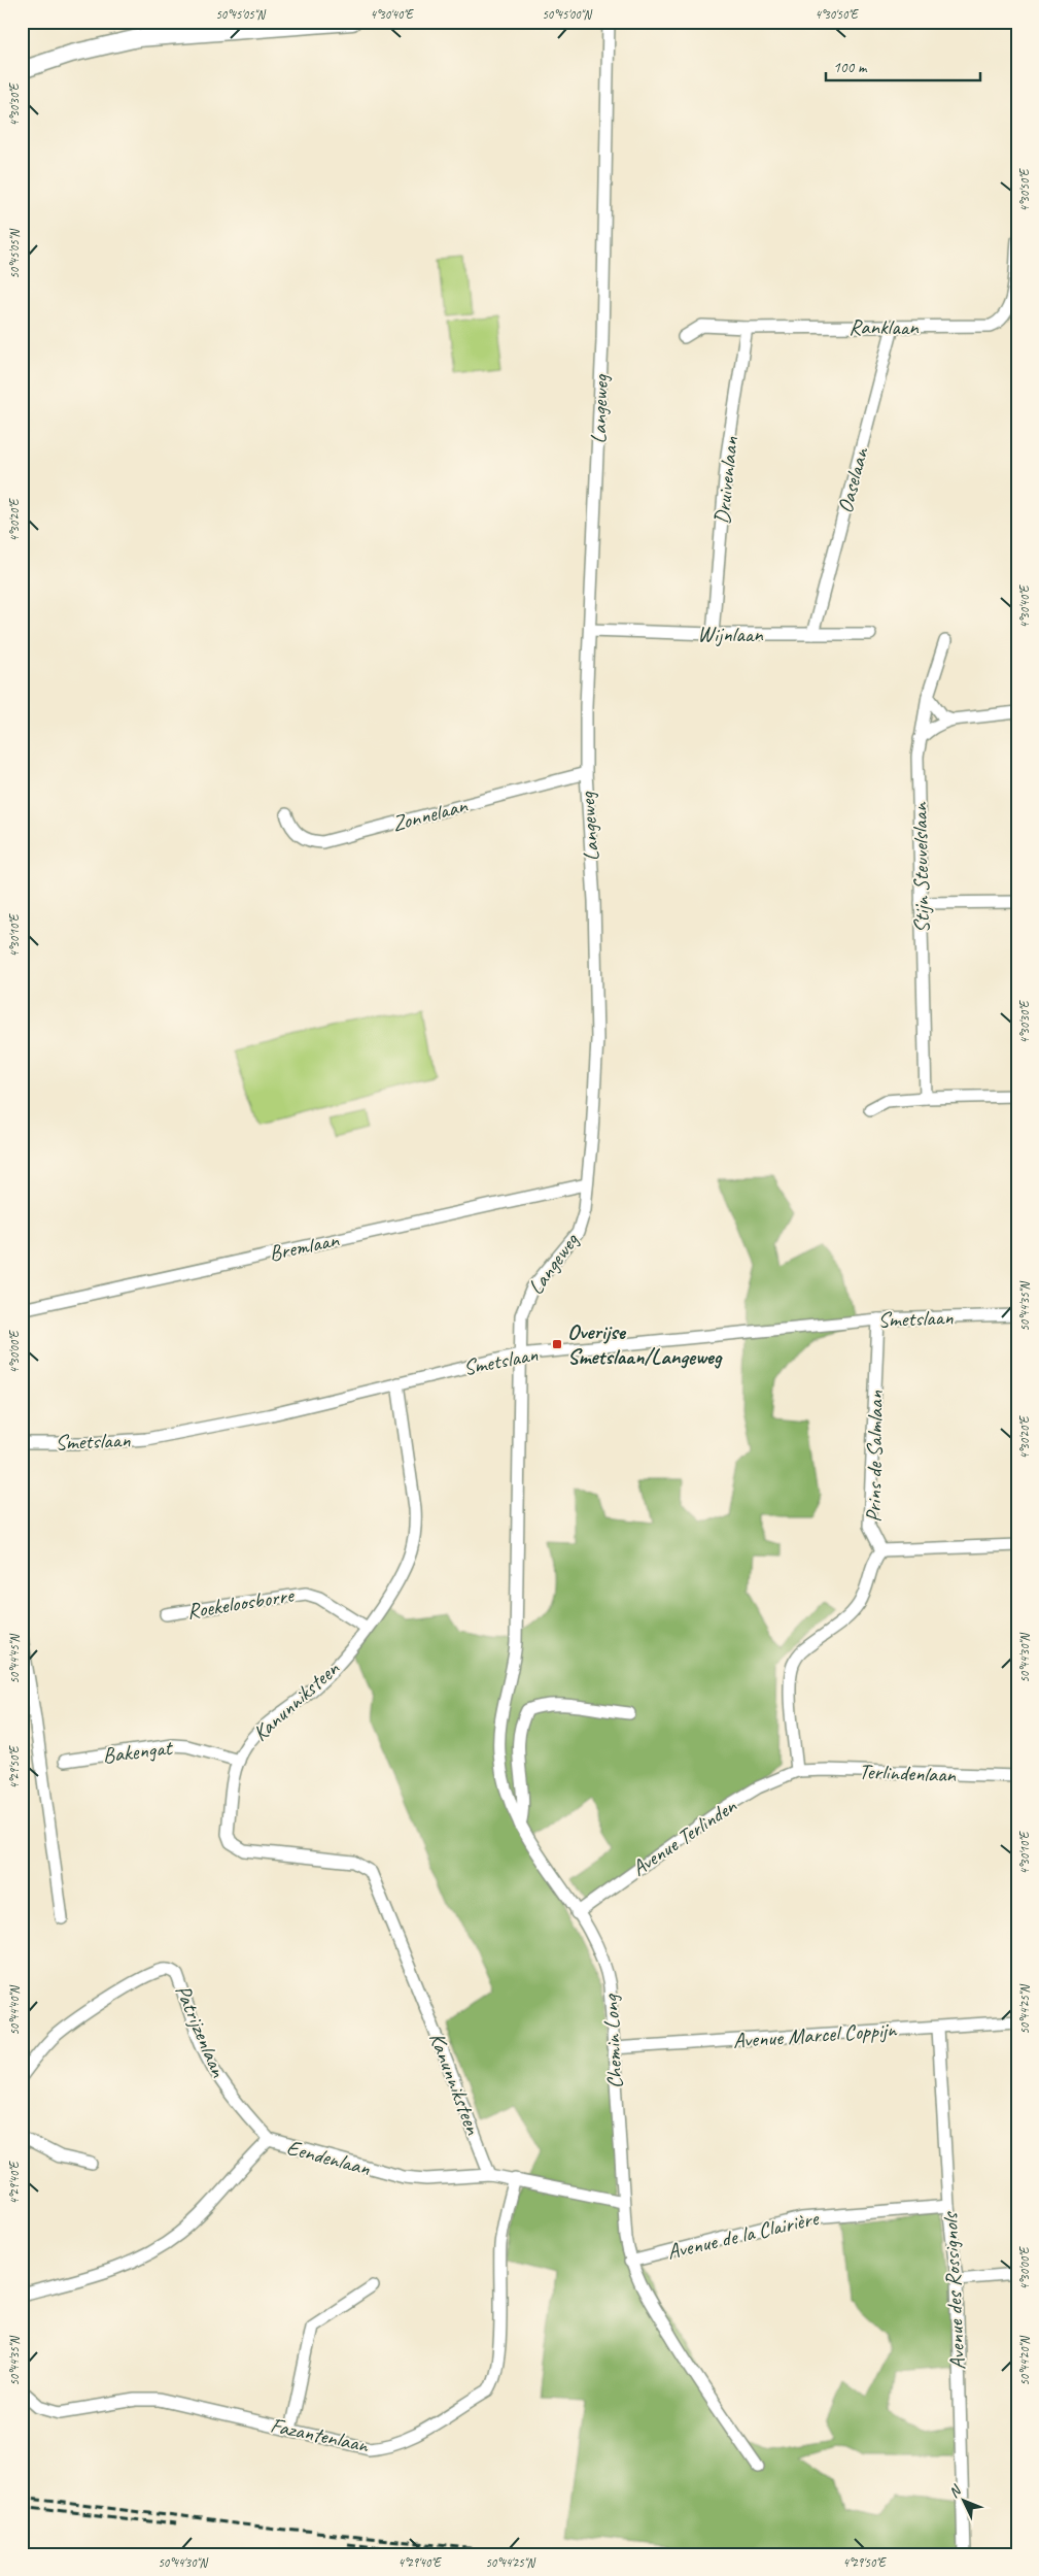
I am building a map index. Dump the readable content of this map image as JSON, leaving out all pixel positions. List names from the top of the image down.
{
  "streets": {
    "street": [
      "Ranklaan",
      "Langeweg",
      "Druivenlaan",
      "Oaselaan",
      "Wijnlaan",
      "Zonnelaan",
      "Stijn Steuvelslaan",
      "Bremlaan",
      "Smetslaan",
      "Prins de Salmlaan",
      "Roekeloosborre",
      "Kanunniksteen",
      "Bakengat",
      "Terlindenlaan",
      "Avenue Terlinden",
      "Patrijzenlaan",
      "Avenue Marcel Coppijn",
      "Chemin Long",
      "Eendenlaan",
      "Avenue de la Clairière",
      "Avenue des Rossignols",
      "Fazantenlaan"
    ]
  },
  "crossings": [
    ["Ranklaan", "Druivenlaan"],
    ["Ranklaan", "Oaselaan"],
    ["Langeweg", "Wijnlaan"],
    ["Langeweg", "Zonnelaan"],
    ["Langeweg", "Bremlaan"],
    ["Langeweg", "Smetslaan"],
    ["Langeweg", "Chemin Long"],
    ["Druivenlaan", "Wijnlaan"],
    ["Oaselaan", "Wijnlaan"],
    ["Smetslaan", "Prins de Salmlaan"],
    ["Smetslaan", "Kanunniksteen"],
    ["Prins de Salmlaan", "Terlindenlaan"],
    ["Prins de Salmlaan", "Avenue Terlinden"],
    ["Roekeloosborre", "Kanunniksteen"],
    ["Kanunniksteen", "Bakengat"],
    ["Kanunniksteen", "Eendenlaan"],
    ["Terlindenlaan", "Avenue Terlinden"],
    ["Avenue Terlinden", "Chemin Long"],
    ["Patrijzenlaan", "Eendenlaan"],
    ["Avenue Marcel Coppijn", "Chemin Long"],
    ["Avenue Marcel Coppijn", "Avenue des Rossignols"],
    ["Chemin Long", "Eendenlaan"],
    ["Chemin Long", "Avenue de la Clairière"],
    ["Eendenlaan", "Fazantenlaan"],
    ["Avenue de la Clairière", "Avenue des Rossignols"]
  ],
  "places": {
    "transit": ["Overijse Smetslaan/Langeweg"]
  },
  "scale_bar": "100 m",
  "north": "top left",
  "coordinates": [
    "50°45'05\"N",
    "4°30'40\"E",
    "50°45'00\"N",
    "4°30'50\"E",
    "4°30'30\"E",
    "4°30'20\"E",
    "4°30'10\"E",
    "50°44'35\"N",
    "4°30'00\"E",
    "50°44'30\"N",
    "50°44'45\"N",
    "4°29'50\"E",
    "50°44'25\"N",
    "50°44'40\"N",
    "4°29'40\"E",
    "50°44'20\"N"
  ]
}
